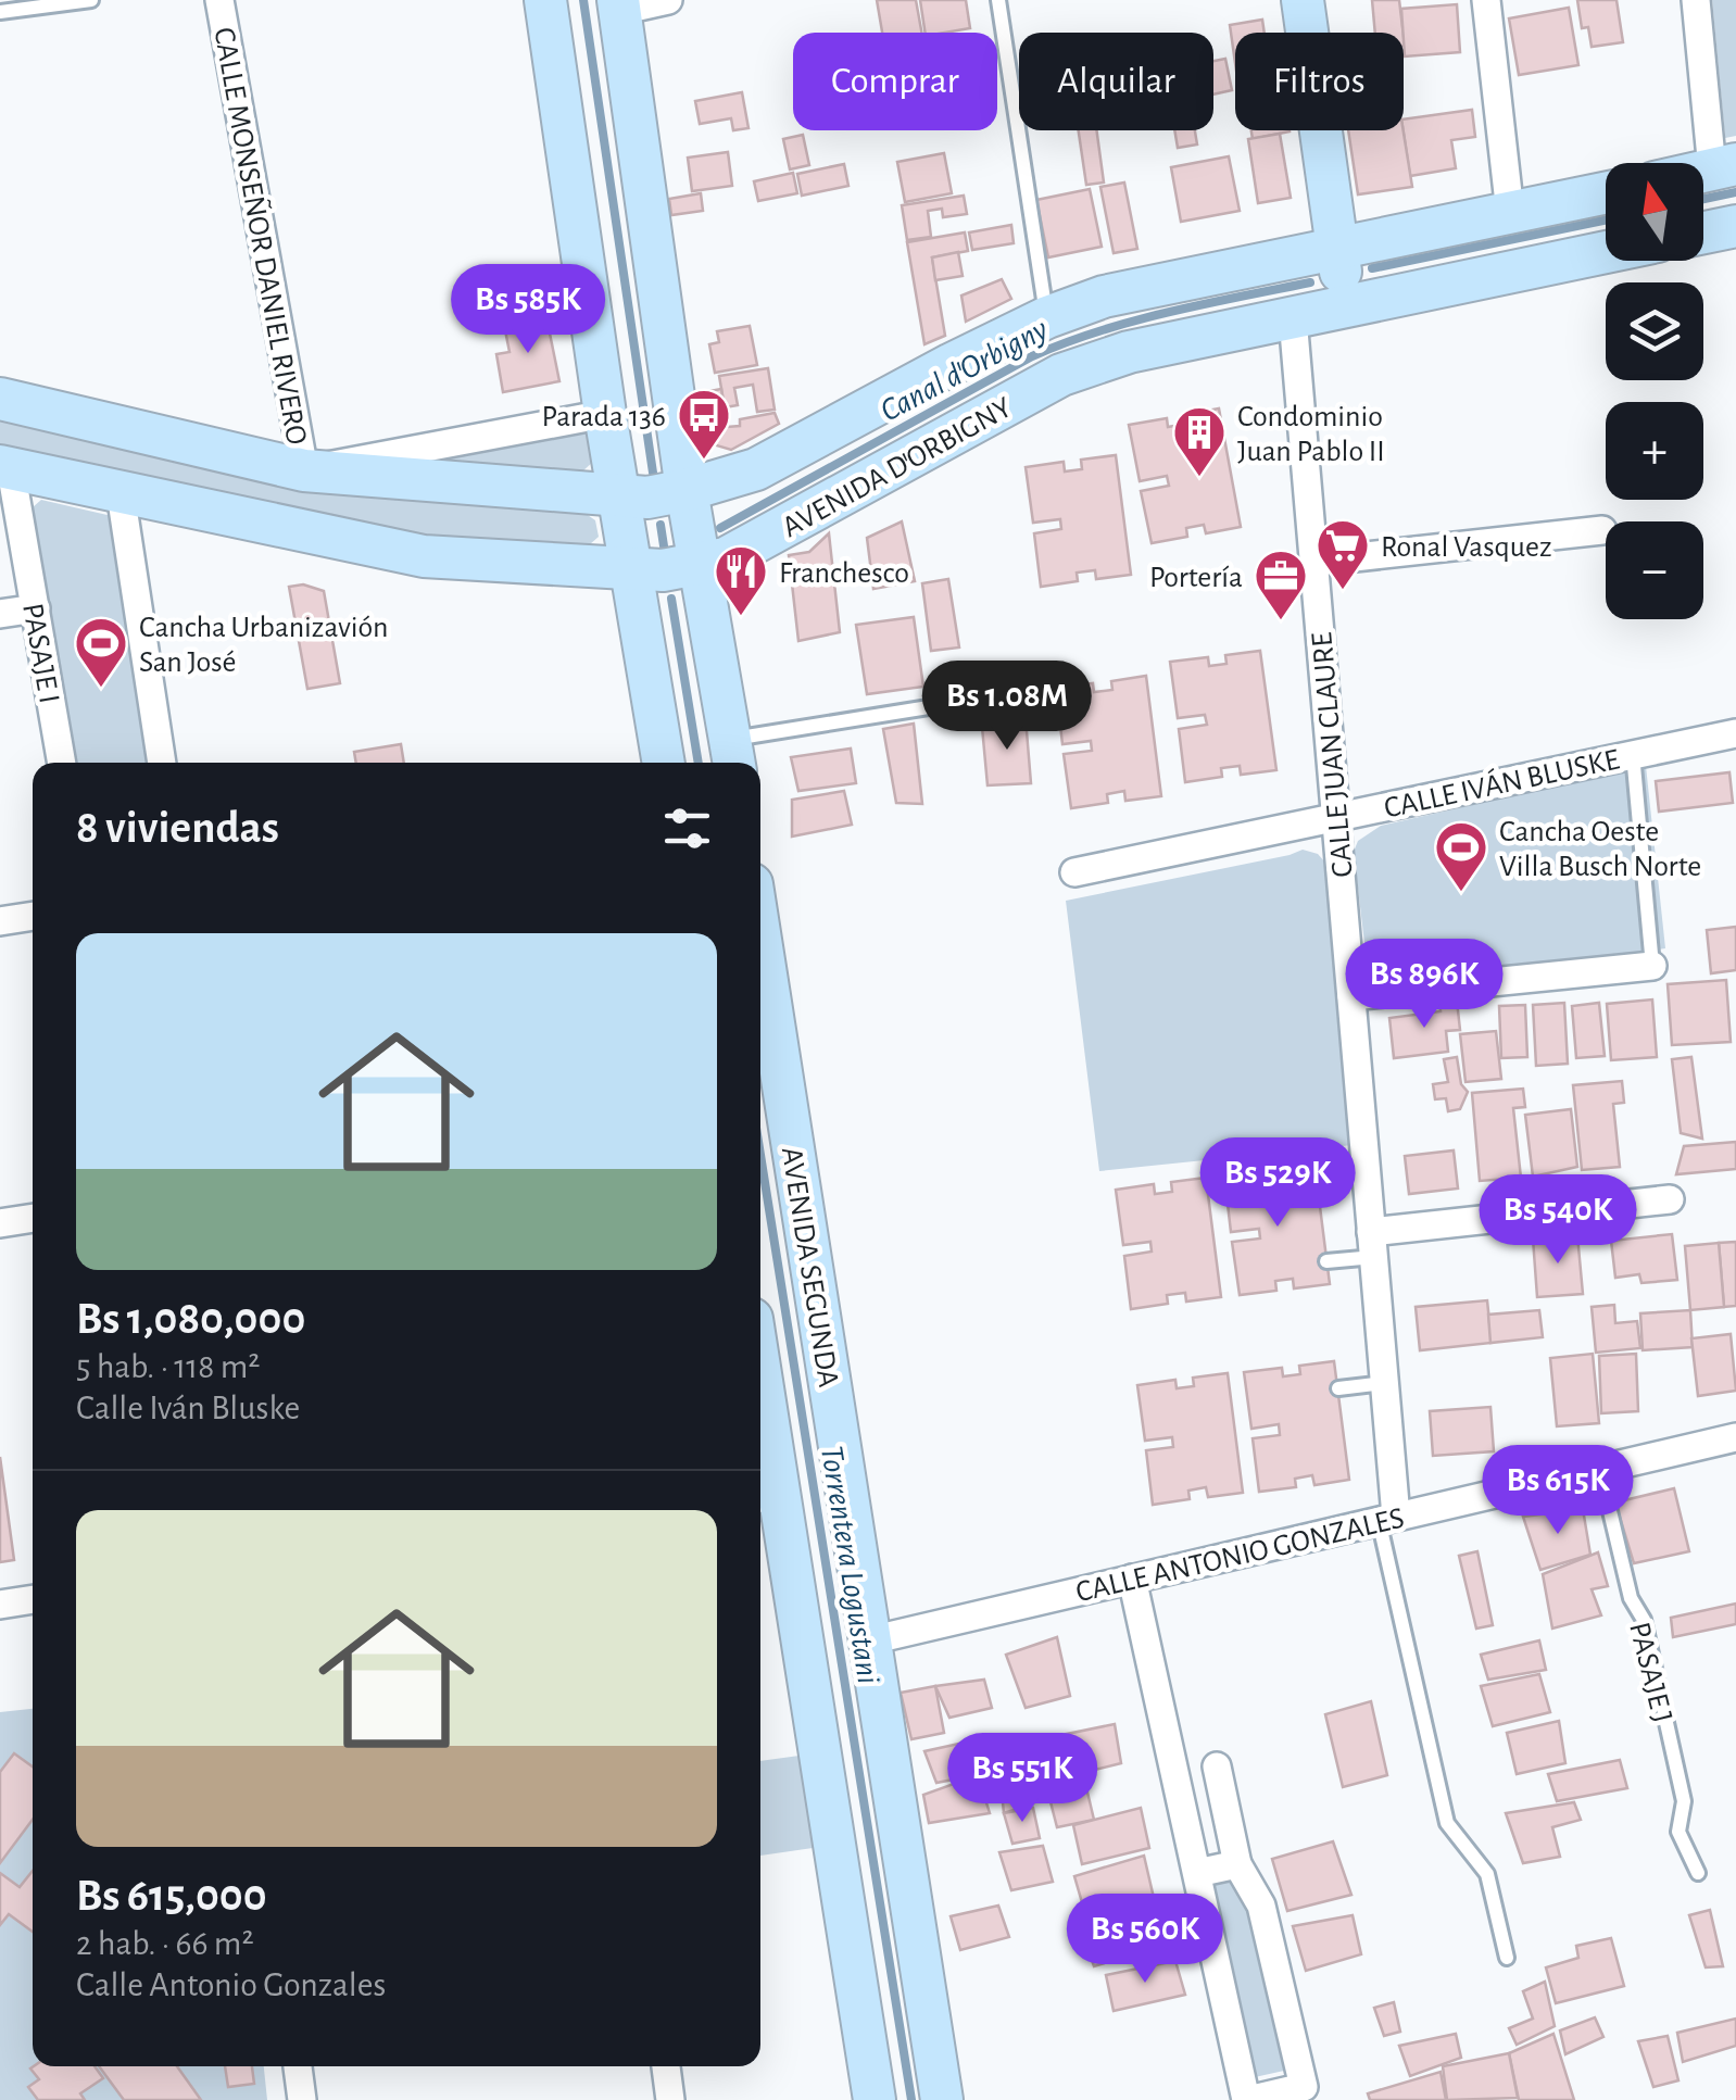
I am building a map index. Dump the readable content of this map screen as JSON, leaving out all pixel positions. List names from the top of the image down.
{
  "streets": {
    "main road": ["AVENIDA D'ORBIGNY", "AVENIDA SEGUNDA"],
    "street": [
      "CALLE MONSEÑOR DANIEL RIVERO",
      "PASAJE I",
      "CALLE JUAN CLAURE",
      "CALLE IVÁN BLUSKE",
      "CALLE ANTONIO GONZALES"
    ],
    "lane": ["PASAJE J"]
  },
  "crossings": [
    ["CALLE MONSEÑOR DANIEL RIVERO", "AVENIDA D'ORBIGNY"],
    ["AVENIDA D'ORBIGNY", "PASAJE I"],
    ["AVENIDA D'ORBIGNY", "CALLE JUAN CLAURE"],
    ["CALLE JUAN CLAURE", "CALLE IVÁN BLUSKE"],
    ["CALLE JUAN CLAURE", "CALLE ANTONIO GONZALES"],
    ["AVENIDA SEGUNDA", "CALLE ANTONIO GONZALES"],
    ["CALLE ANTONIO GONZALES", "PASAJE J"]
  ],
  "water": ["Canal d'Orbigny", "Torrentera Logustani"],
  "places": {
    "bus stop": ["Parada 136"],
    "building": ["Condominio Juan Pablo II"],
    "supermarket": ["Ronal Vasquez"],
    "restaurant": ["Franchesco"],
    "office": ["Portería"],
    "sports": ["Cancha Urbanizavión San José", "Cancha Oeste Villa Busch Norte"]
  },
  "north": "top",
  "page": {
    "chip": ["Comprar", "Alquilar", "Filtros"],
    "map_buttons": ["+", "−"],
    "price": [
      "Bs 585K",
      "Bs 1.08M",
      "Bs 896K",
      "Bs 529K",
      "Bs 540K",
      "Bs 615K",
      "Bs 551K",
      "Bs 560K"
    ],
    "heading": "8 viviendas",
    "list": [
      {
        "name": "Bs 1,080,000",
        "note": "5 hab. · 118 m² · Calle Iván Bluske"
      },
      {
        "name": "Bs 615,000",
        "note": "2 hab. · 66 m² · Calle Antonio Gonzales"
      }
    ]
  }
}
